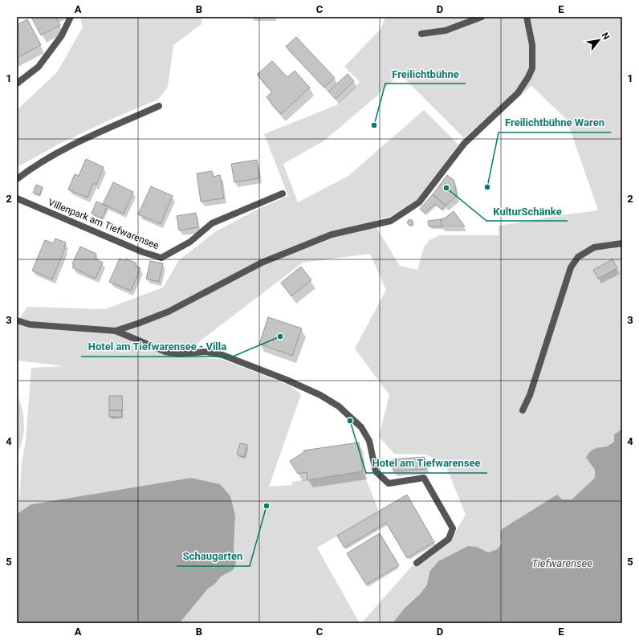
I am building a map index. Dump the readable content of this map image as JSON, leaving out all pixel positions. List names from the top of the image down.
{
  "streets": {
    "street": ["Villenpark am Tiefwarensee"]
  },
  "water": ["Tiefwarensee"],
  "places": [
    "Freilichtbühne",
    "Freilichtbühne Waren",
    "KulturSchänke",
    "Hotel am Tiefwarensee - Villa",
    "Hotel am Tiefwarensee",
    "Schaugarten"
  ],
  "north": "top right",
  "grid": {
    "columns": [
      "A",
      "B",
      "C",
      "D",
      "E"
    ],
    "rows": [
      "1",
      "2",
      "3",
      "4",
      "5"
    ]
  }
}
